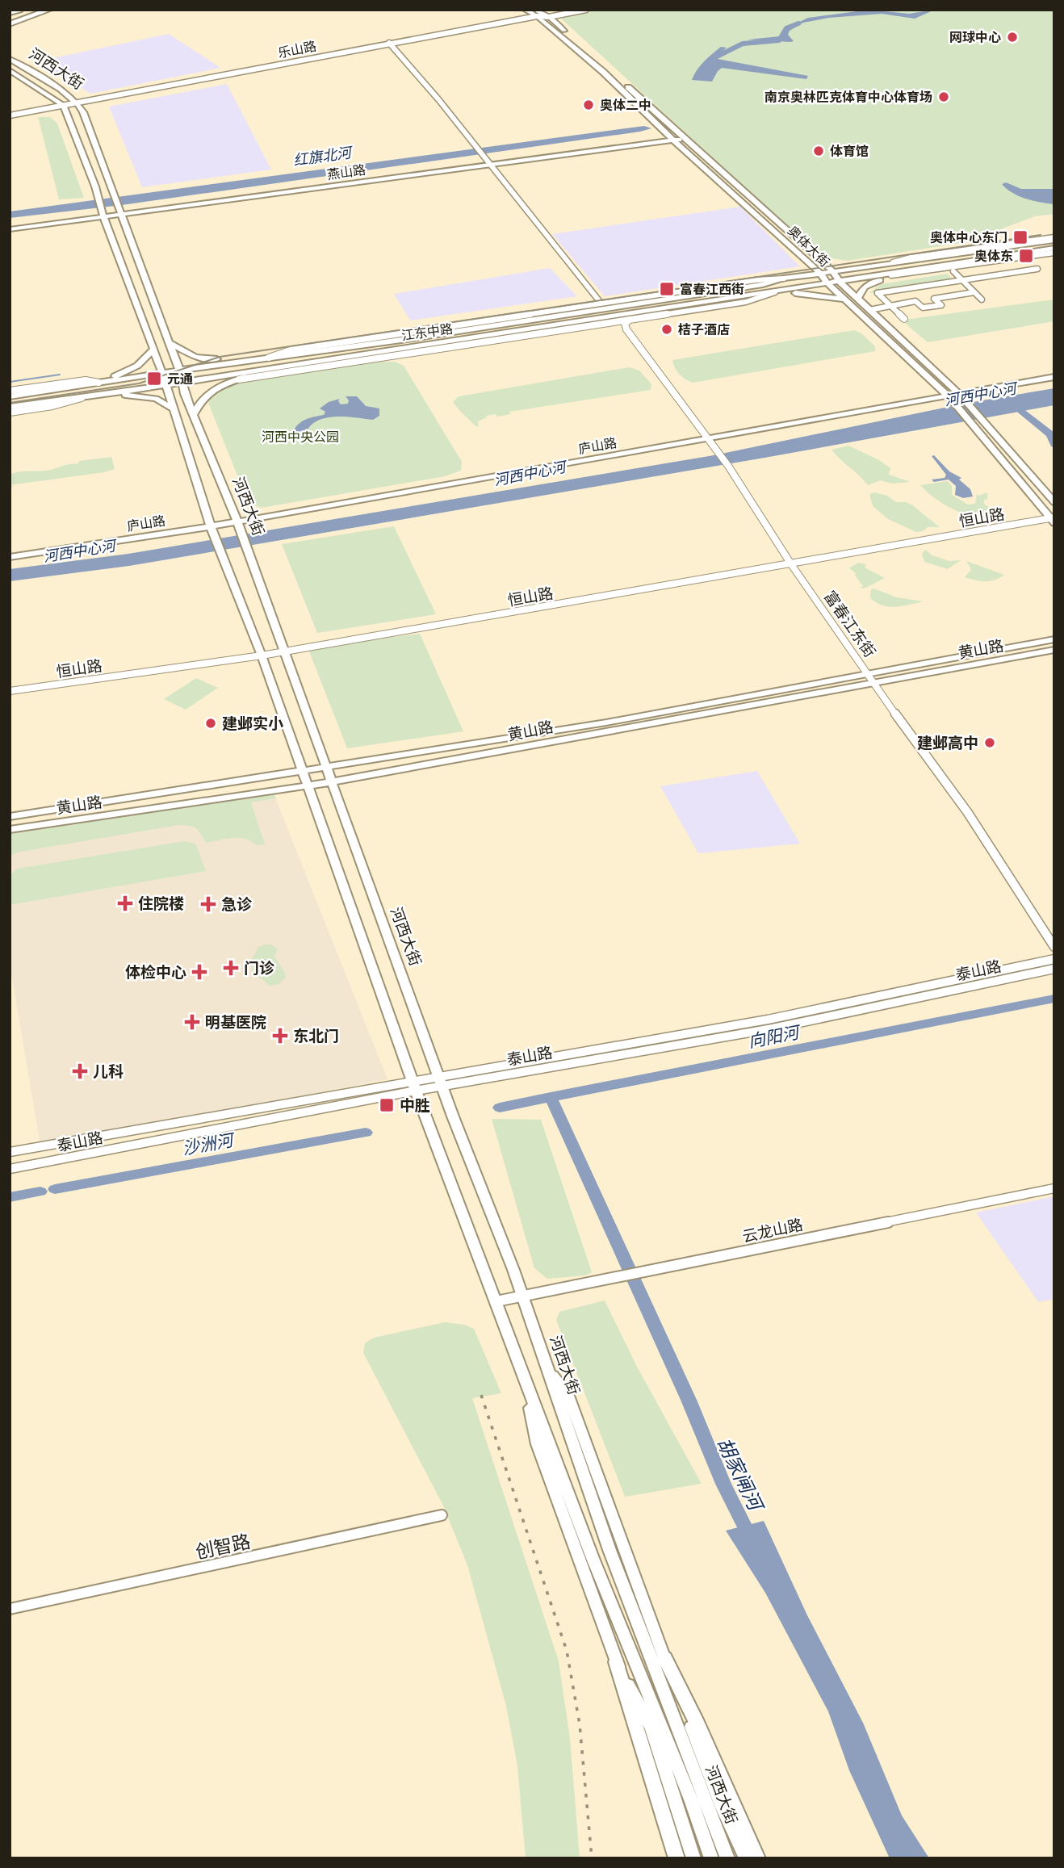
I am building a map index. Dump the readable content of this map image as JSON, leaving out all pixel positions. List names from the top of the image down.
{
  "streets": {
    "main road": [
      "河西大街",
      "燕山路",
      "奥体大街",
      "江东中路",
      "庐山路",
      "黄山路"
    ],
    "street": [
      "乐山路",
      "恒山路",
      "富春江东街",
      "泰山路",
      "云龙山路",
      "创智路"
    ]
  },
  "crossings": [
    ["乐山路", "河西大街"],
    ["乐山路", "奥体大街"],
    ["河西大街", "燕山路"],
    ["河西大街", "江东中路"],
    ["河西大街", "庐山路"],
    ["河西大街", "恒山路"],
    ["河西大街", "黄山路"],
    ["河西大街", "泰山路"],
    ["河西大街", "云龙山路"],
    ["燕山路", "奥体大街"],
    ["奥体大街", "江东中路"],
    ["奥体大街", "庐山路"],
    ["奥体大街", "恒山路"],
    ["江东中路", "富春江东街"],
    ["庐山路", "富春江东街"],
    ["恒山路", "富春江东街"],
    ["富春江东街", "黄山路"]
  ],
  "water": [
    "红旗北河",
    "河西中心河",
    "向阳河",
    "沙洲河",
    "胡家闸河"
  ],
  "parks": ["河西中央公园"],
  "places": {
    "other": [
      "网球中心",
      "南京奥林匹克体育中心体育场",
      "奥体二中",
      "体育馆",
      "桔子酒店",
      "建邺实小",
      "建邺高中"
    ],
    "transit": [
      "奥体中心东门",
      "奥体东",
      "富春江西街",
      "元通",
      "中胜"
    ],
    "health": [
      "住院楼",
      "急诊",
      "门诊",
      "体检中心",
      "明基医院",
      "东北门",
      "儿科"
    ]
  }
}
